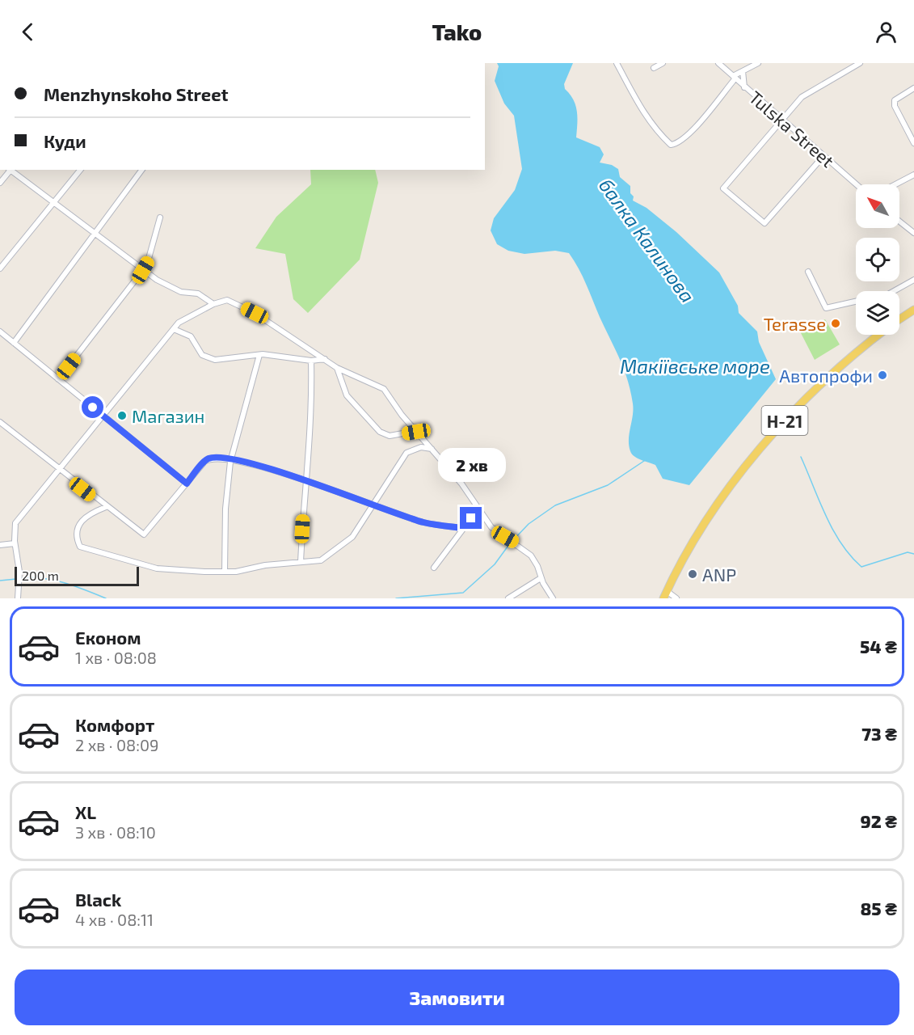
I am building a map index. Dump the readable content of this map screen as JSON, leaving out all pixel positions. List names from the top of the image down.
{
  "streets": {
    "main road": ["Н-21"],
    "street": ["Tulska Street"]
  },
  "water": ["балка Калинова", "Макіївське море"],
  "places": [
    "Terasse",
    "Автопрофи",
    "Магазин",
    "ANP"
  ],
  "scale_bar": "200 m",
  "north": "top left",
  "page": {
    "header": "Tako",
    "banner": ["Menzhynskoho Street", "Куди"],
    "bubble": "2 хв",
    "scale": "200 m",
    "list": [
      {
        "name": "Економ",
        "note": "1 хв · 08:08",
        "value": "54 ₴"
      },
      {
        "name": "Комфорт",
        "note": "2 хв · 08:09",
        "value": "73 ₴"
      },
      {
        "name": "XL",
        "note": "3 хв · 08:10",
        "value": "92 ₴"
      },
      {
        "name": "Black",
        "note": "4 хв · 08:11",
        "value": "85 ₴"
      }
    ],
    "buttons": "Замовити"
  }
}
